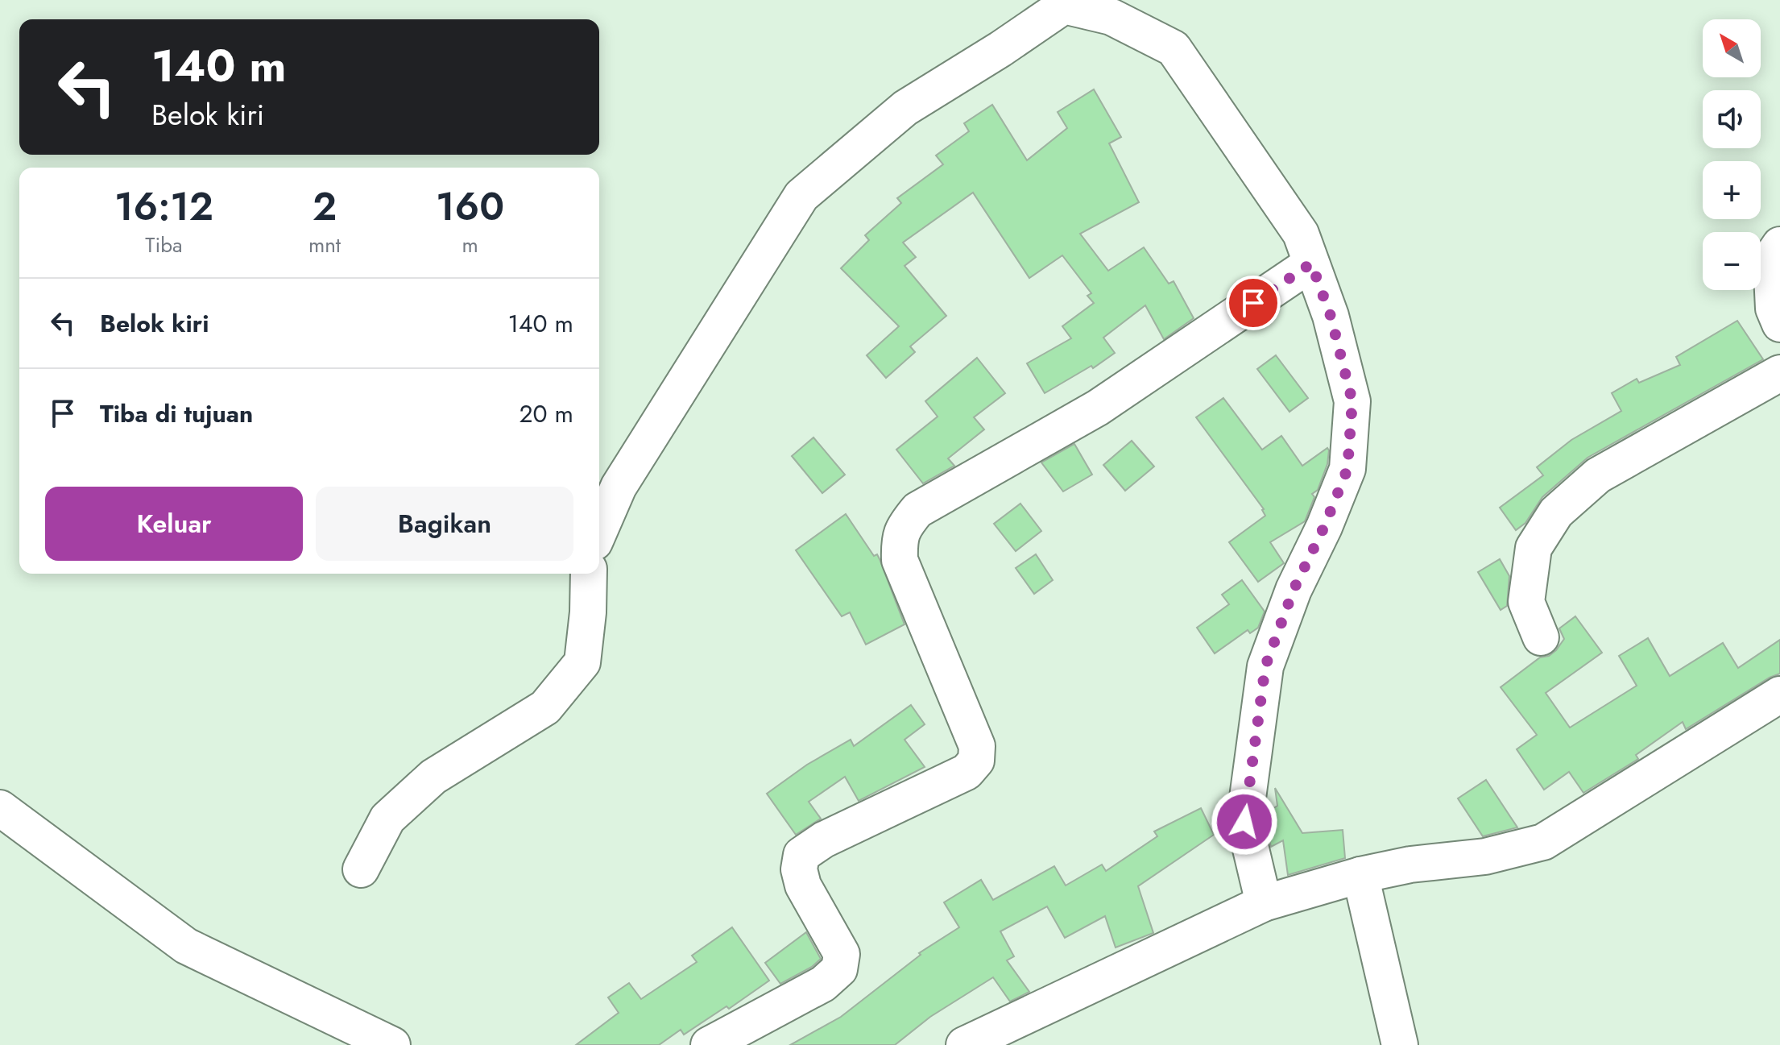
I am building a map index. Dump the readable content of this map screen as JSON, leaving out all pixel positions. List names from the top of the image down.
{
  "north": "top left",
  "page": {
    "map_buttons": ["+", "−"],
    "turn": ["140 m", "Belok kiri"],
    "eta": [
      "16:12",
      "Tiba",
      "2",
      "mnt",
      "160",
      "m"
    ],
    "list": [
      {
        "name": "Belok kiri",
        "value": "140 m"
      },
      {
        "name": "Tiba di tujuan",
        "value": "20 m"
      }
    ],
    "buttons": ["Keluar", "Bagikan"]
  }
}
